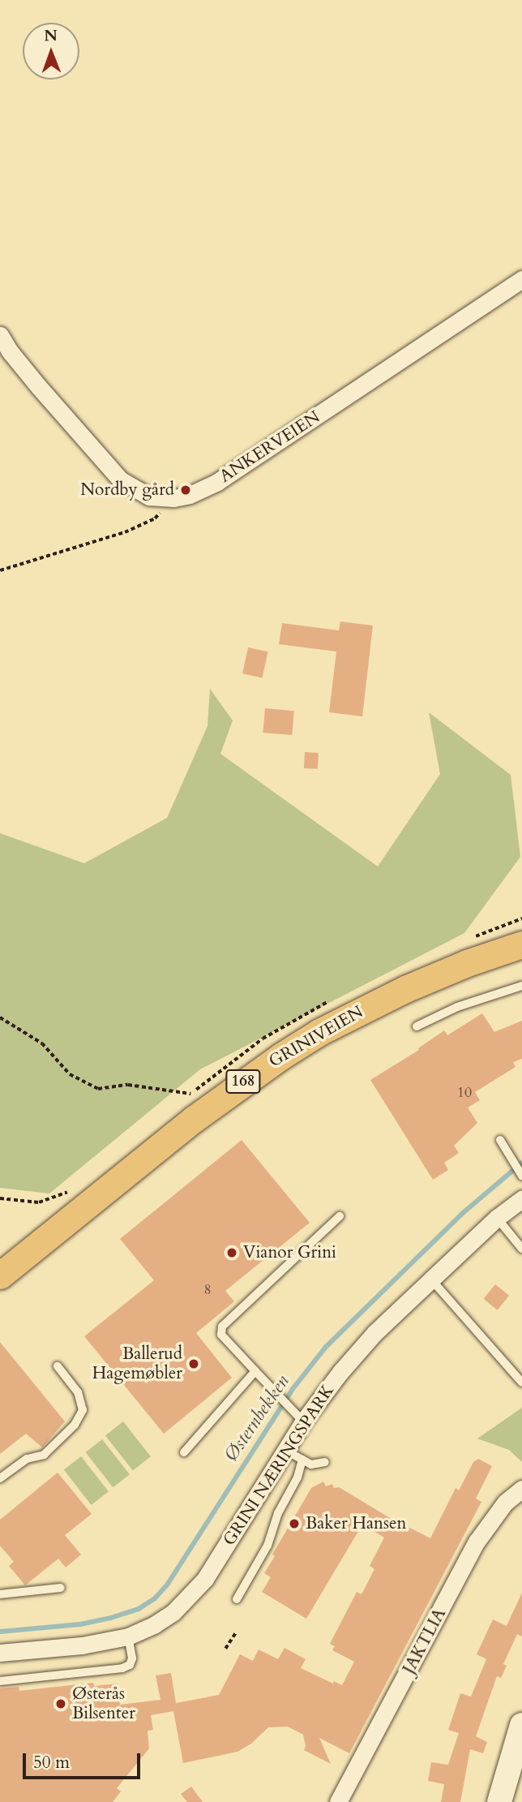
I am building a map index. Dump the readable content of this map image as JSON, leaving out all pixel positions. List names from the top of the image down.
{
  "streets": {
    "main road": ["GRINIVEIEN", "168"],
    "street": ["ANKERVEIEN", "GRINI NÆRINGSPARK", "JAKTLIA"]
  },
  "water": ["Østernbekken"],
  "places": [
    "Nordby gård",
    "Vianor Grini",
    "Ballerud Hagemøbler",
    "Baker Hansen",
    "Østerås Bilsenter"
  ],
  "house_numbers": ["10", "8"],
  "scale_bar": "50 m",
  "north": "top"
}
